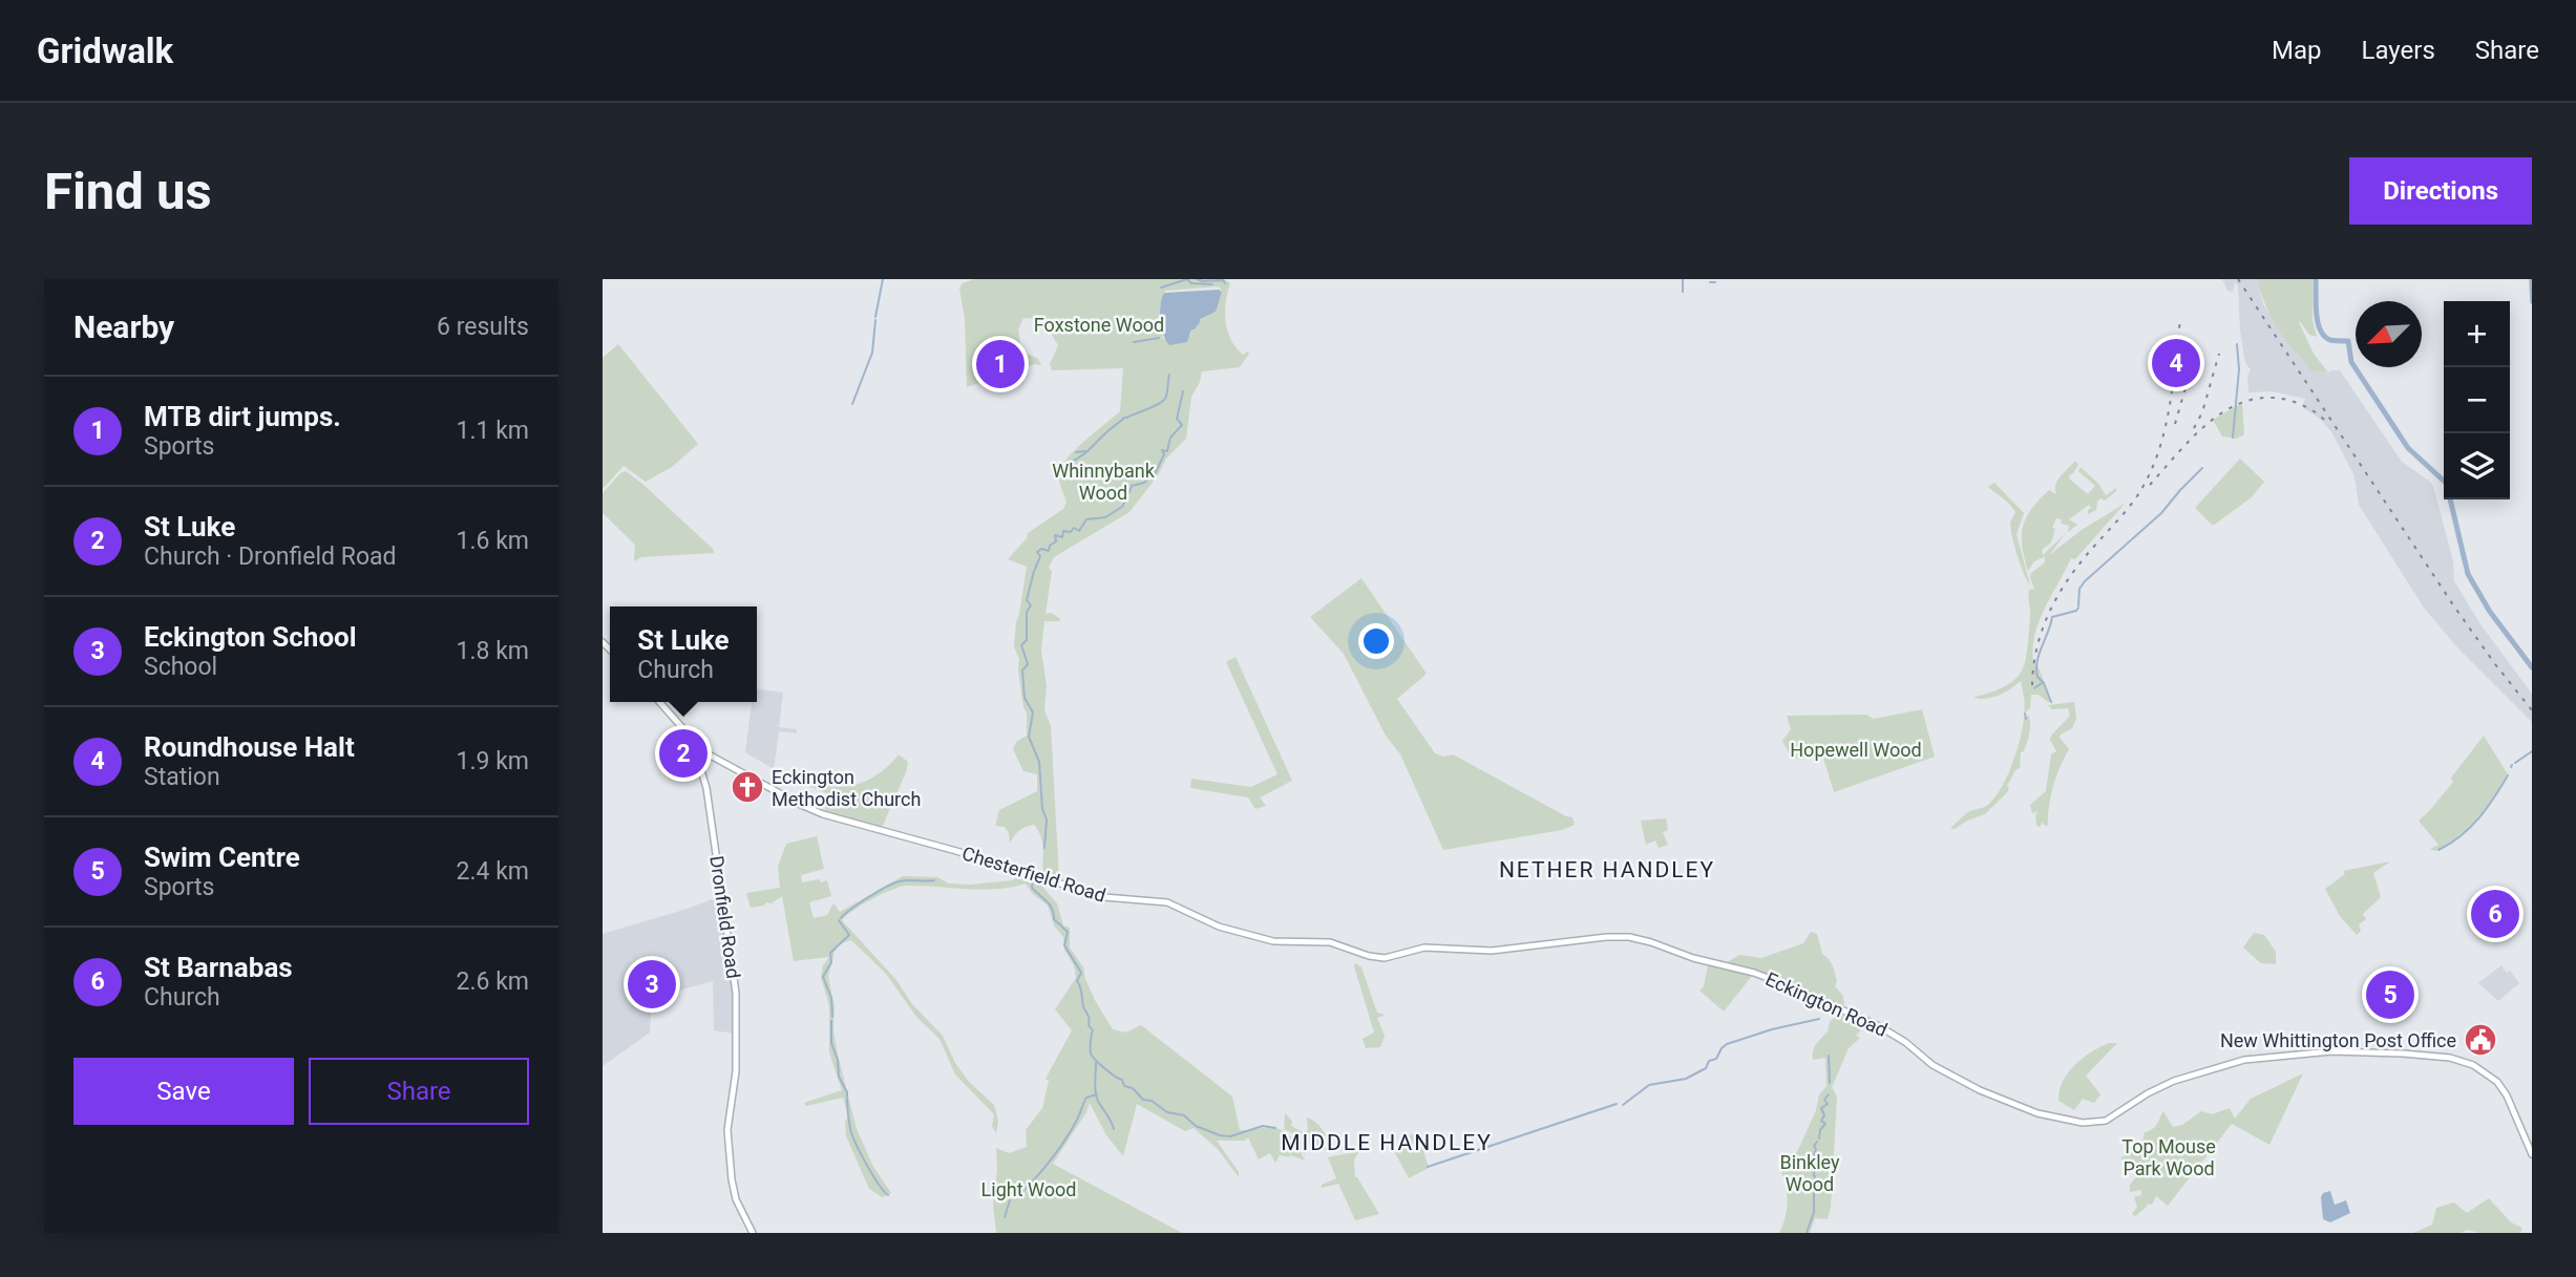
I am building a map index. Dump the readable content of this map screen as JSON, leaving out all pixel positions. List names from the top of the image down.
{
  "streets": {
    "main road": ["Chesterfield Road", "Dronfield Road", "Eckington Road"]
  },
  "crossings": [
    ["Chesterfield Road", "Dronfield Road"],
    ["Chesterfield Road", "Eckington Road"]
  ],
  "districts": ["NETHER HANDLEY", "MIDDLE HANDLEY"],
  "parks": [
    "Foxstone Wood",
    "Whinnybank Wood",
    "Hopewell Wood",
    "Top Mouse Park Wood",
    "Binkley Wood",
    "Light Wood"
  ],
  "places": {
    "church": ["Eckington Methodist Church"],
    "public building": ["New Whittington Post Office"]
  },
  "north": "bottom left",
  "page": {
    "header": "Gridwalk",
    "nav": ["Map", "Layers", "Share"],
    "buttons": [
      "Directions",
      ["Save", "Share"]
    ],
    "title": "Find us",
    "heading": ["Nearby", "6 results"],
    "map_buttons": ["+", "−"],
    "pins": [
      "4",
      "1",
      "2",
      "6",
      "3",
      "5"
    ],
    "list": [
      {
        "mark": "1",
        "name": "MTB dirt jumps.",
        "note": "Sports",
        "value": "1.1 km"
      },
      {
        "mark": "2",
        "name": "St Luke",
        "note": "Church · Dronfield Road",
        "value": "1.6 km"
      },
      {
        "mark": "3",
        "name": "Eckington School",
        "note": "School",
        "value": "1.8 km"
      },
      {
        "mark": "4",
        "name": "Roundhouse Halt",
        "note": "Station",
        "value": "1.9 km"
      },
      {
        "mark": "5",
        "name": "Swim Centre",
        "note": "Sports",
        "value": "2.4 km"
      },
      {
        "mark": "6",
        "name": "St Barnabas",
        "note": "Church",
        "value": "2.6 km"
      }
    ],
    "popup": ["St Luke", "Church"]
  }
}
